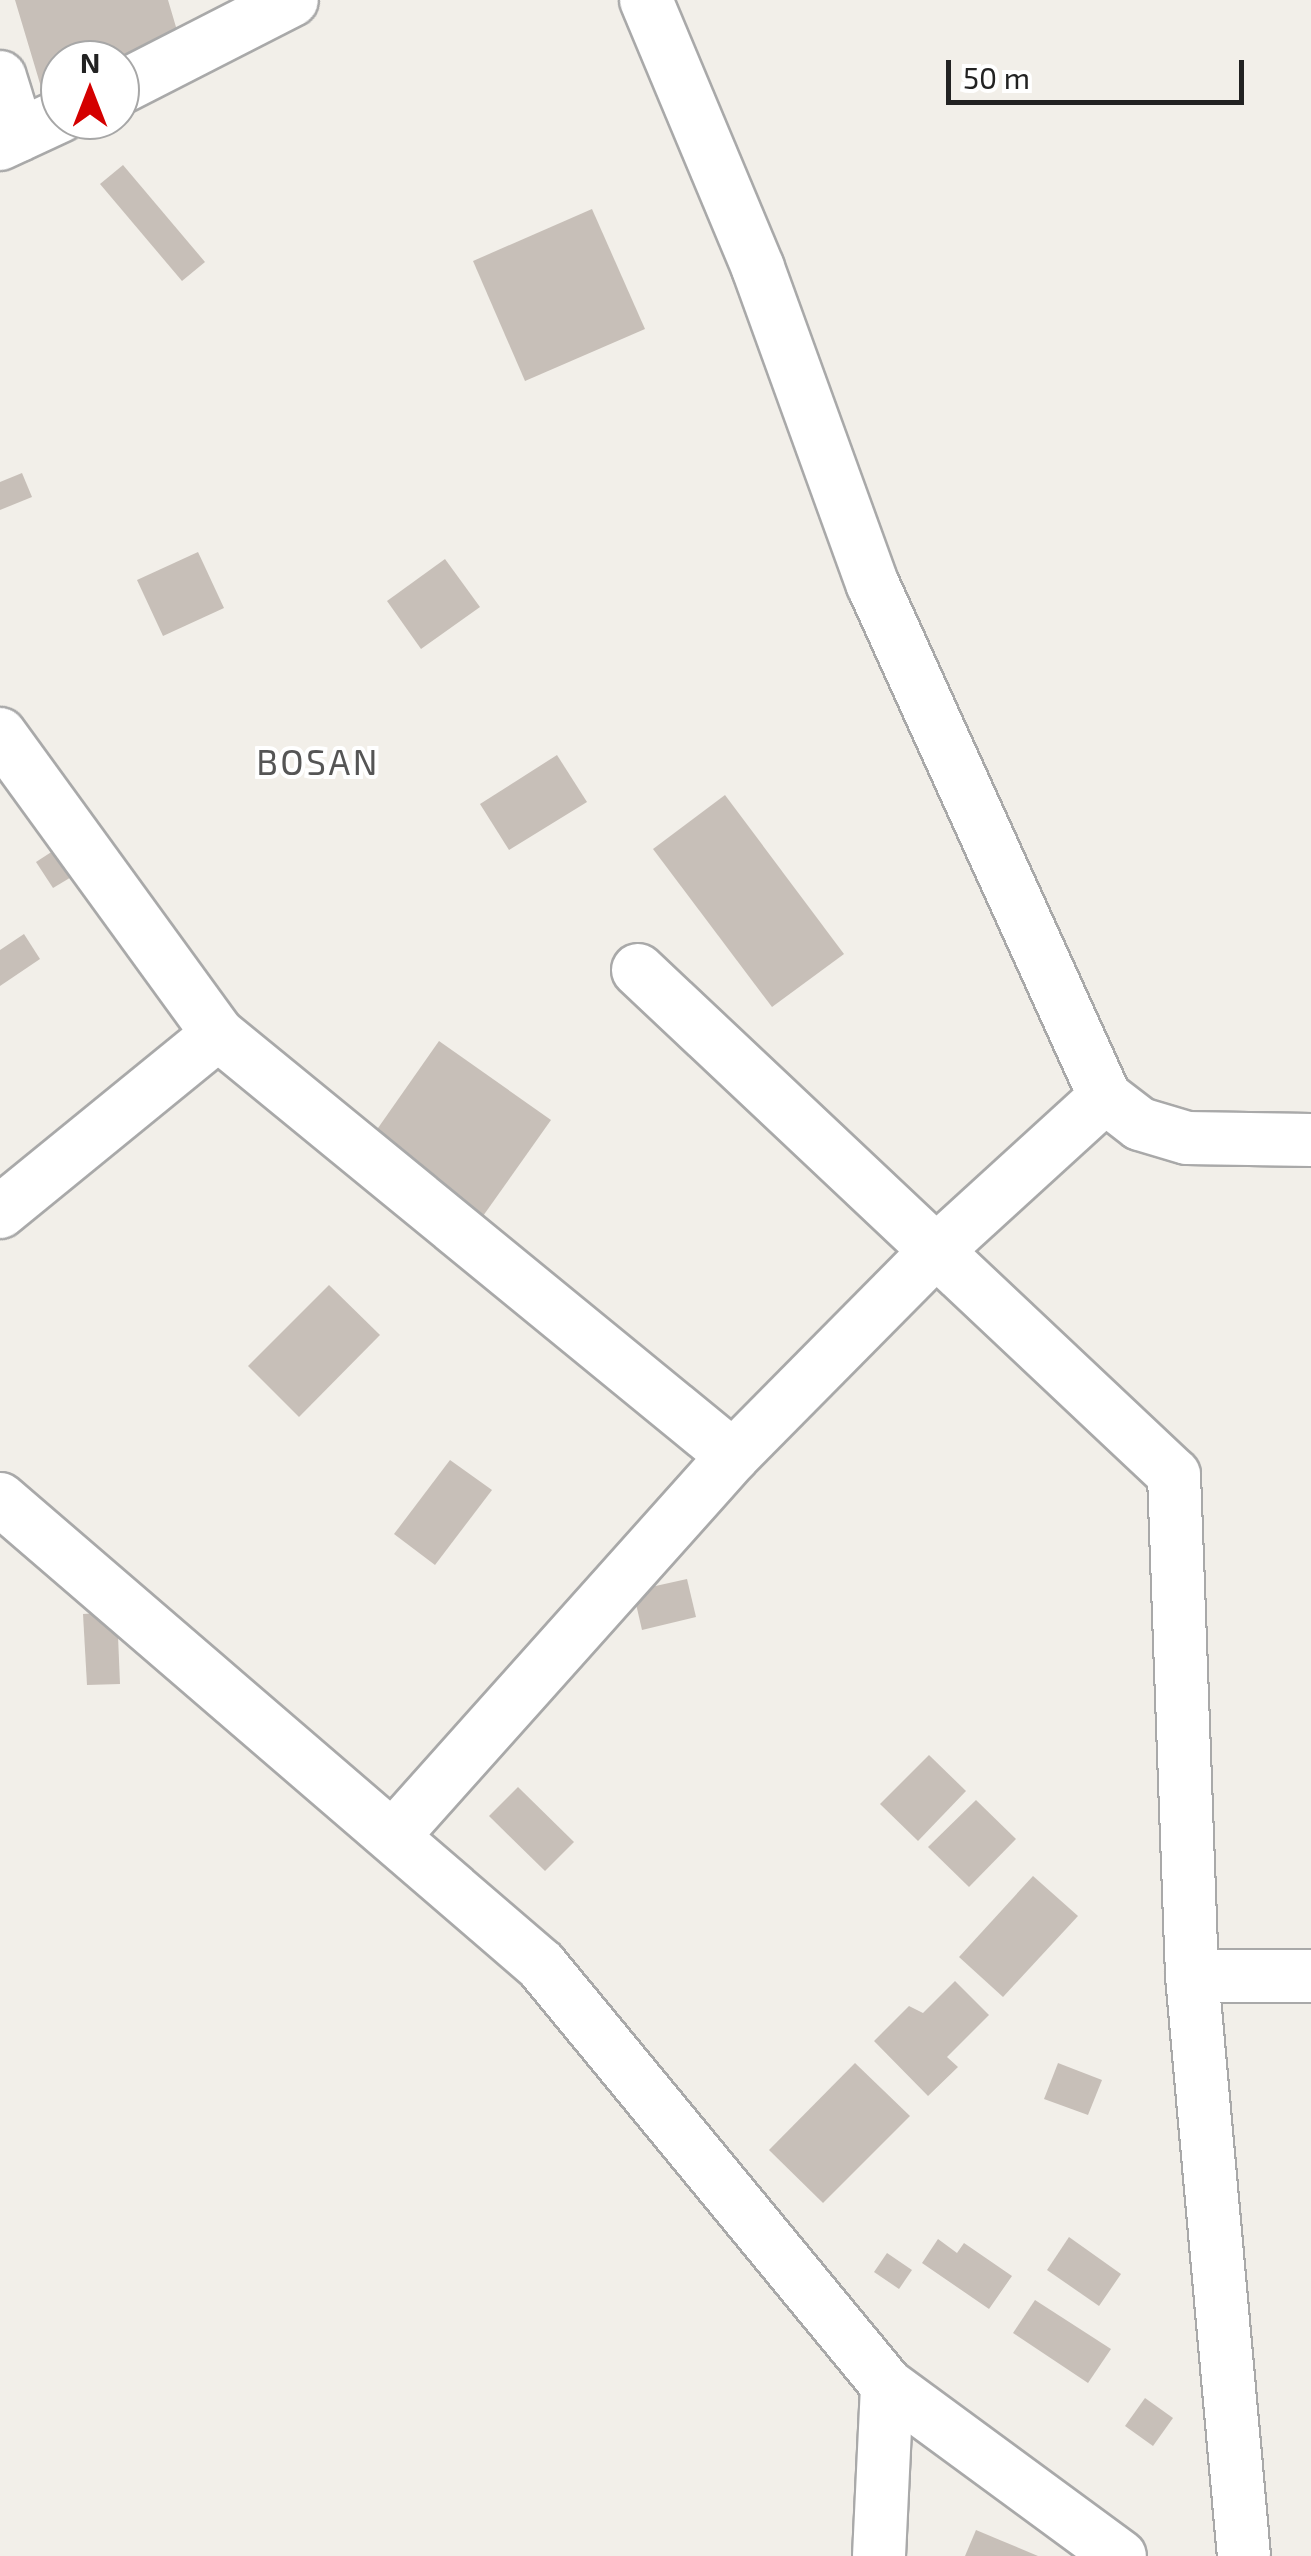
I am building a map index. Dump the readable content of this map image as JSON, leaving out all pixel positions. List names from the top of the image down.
{
  "districts": ["BOSAN"],
  "scale_bar": "50 m",
  "north": "top"
}
